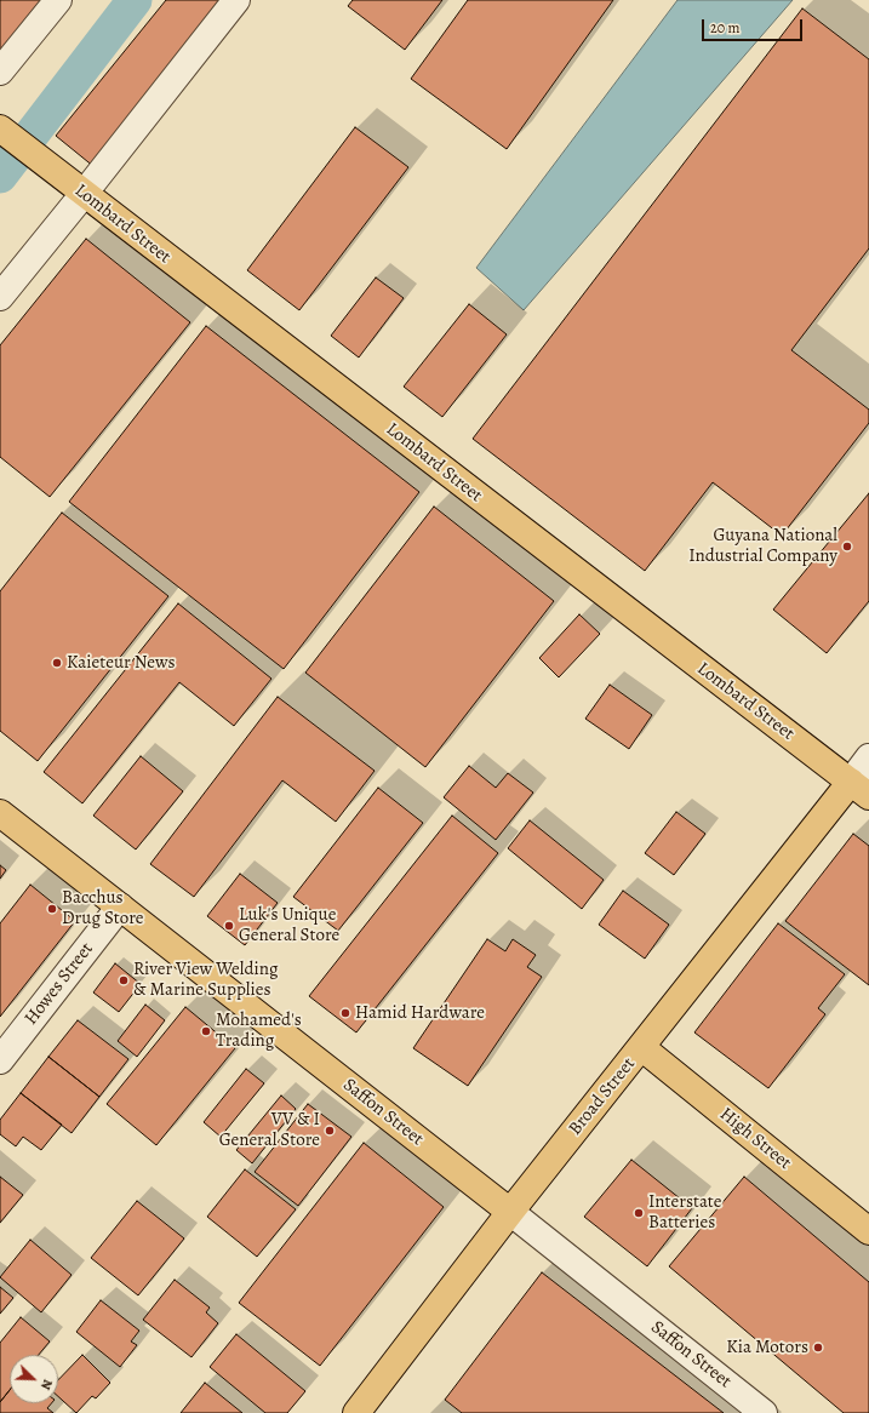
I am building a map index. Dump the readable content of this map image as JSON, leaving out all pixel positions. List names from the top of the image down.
{
  "streets": {
    "main road": [
      "Lombard Street",
      "Broad Street",
      "Saffon Street",
      "High Street"
    ],
    "street": ["Howes Street"]
  },
  "crossings": [
    ["Lombard Street", "Broad Street"],
    ["Howes Street", "Saffon Street"],
    ["Broad Street", "Saffon Street"],
    ["Broad Street", "High Street"]
  ],
  "places": [
    "Guyana National Industrial Company",
    "Kaieteur News",
    "Bacchus Drug Store",
    "Luk's Unique General Store",
    "River View Welding & Marine Supplies",
    "Hamid Hardware",
    "Mohamed's Trading",
    "VV & I General Store",
    "Interstate Batteries",
    "Kia Motors"
  ],
  "scale_bar": "20 m",
  "north": "bottom right"
}
